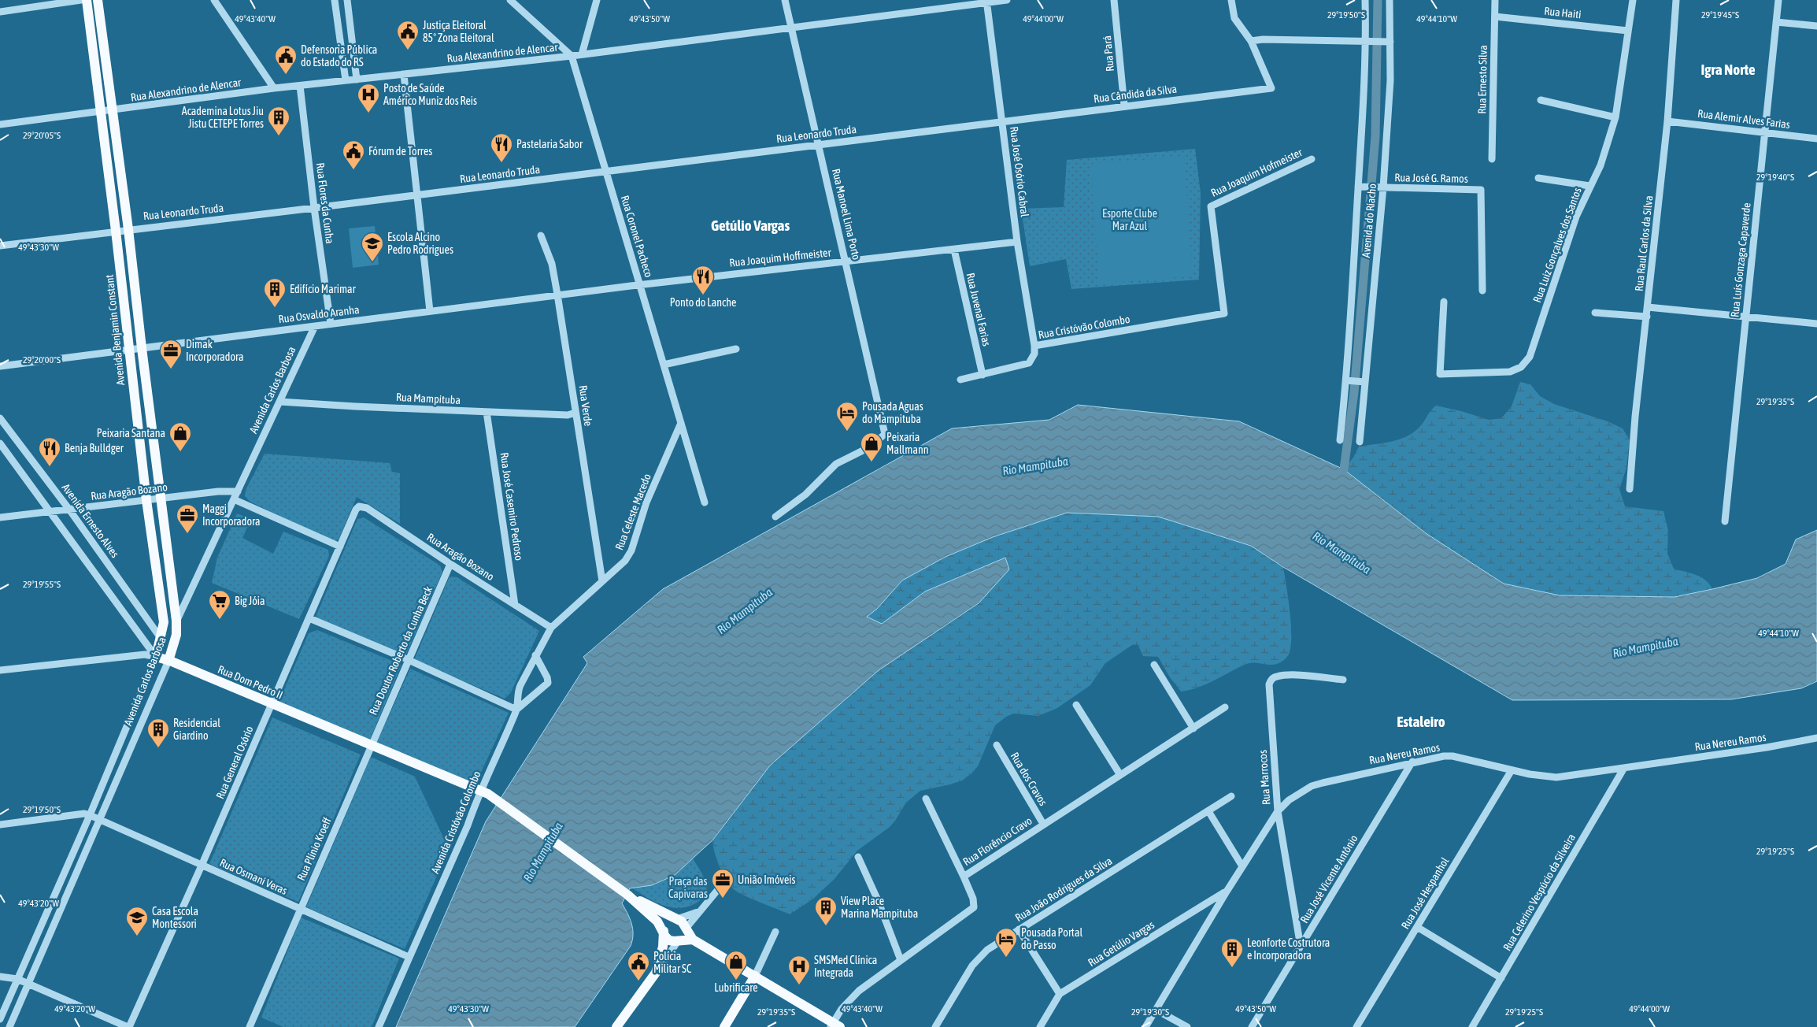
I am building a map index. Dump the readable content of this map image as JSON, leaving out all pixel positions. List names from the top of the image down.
{
  "streets": {
    "main road": ["Avenida Benjamin Constant", "Avenida Carlos Barbosa", "Rua Dom Pedro II"],
    "street": [
      "Rua Haiti",
      "Rua Alexandrino de Alencar",
      "Rua Pará",
      "Rua Ernesto Silva",
      "Rua Cândida da Silva",
      "Rua Alemir Alves Farias",
      "Rua Leonardo Truda",
      "Rua José Osório Cabral",
      "Rua Joaquim Hofmeister",
      "Rua José G. Ramos",
      "Rua Flores da Cunha",
      "Rua Manoel Lima Porto",
      "Avenida do Riacho",
      "Rua Coronel Pacheco",
      "Rua Raul Carlos da Silva",
      "Rua Luiz Gonçalves dos Santos",
      "Rua Joaquim Hoffmeister",
      "Rua Luís Gonzaga Capaverde",
      "Rua Juvenal Farias",
      "Rua Osvaldo Aranha",
      "Rua Cristóvão Colombo",
      "Rua Mampituba",
      "Rua Verde",
      "Rua Aragão Bozano",
      "Rua José Casemiro Pedroso",
      "Rua Celeste Macedo",
      "Avenida Ernesto Alves",
      "Rua Doutor Roberto da Cunha Beck",
      "Rua Nereu Ramos",
      "Rua General Osório",
      "Rua Marrocos",
      "Rua dos Cravos",
      "Avenida Cristóvão Colombo",
      "Rua Florêncio Cravo",
      "Rua Plínio Kroeff",
      "Rua Osmani Veras",
      "Rua José Vicente Antônio",
      "Rua João Rodrigues da Silva",
      "Rua Celerino Vespúcio da Silveira",
      "Rua José Hespanhol",
      "Rua Getúlio Vargas"
    ]
  },
  "crossings": [
    ["Rua Haiti", "Rua Ernesto Silva"],
    ["Rua Haiti", "Rua Luiz Gonçalves dos Santos"],
    ["Rua Alexandrino de Alencar", "Rua José Osório Cabral"],
    ["Rua Alexandrino de Alencar", "Rua Flores da Cunha"],
    ["Rua Alexandrino de Alencar", "Rua Manoel Lima Porto"],
    ["Rua Alexandrino de Alencar", "Rua Coronel Pacheco"],
    ["Rua Alexandrino de Alencar", "Avenida Benjamin Constant"],
    ["Rua Pará", "Rua Cândida da Silva"],
    ["Rua Cândida da Silva", "Rua Leonardo Truda"],
    ["Rua Cândida da Silva", "Rua José Osório Cabral"],
    ["Rua Alemir Alves Farias", "Rua Raul Carlos da Silva"],
    ["Rua Alemir Alves Farias", "Rua Luís Gonzaga Capaverde"],
    ["Rua Leonardo Truda", "Rua José Osório Cabral"],
    ["Rua Leonardo Truda", "Rua Flores da Cunha"],
    ["Rua Leonardo Truda", "Rua Manoel Lima Porto"],
    ["Rua Leonardo Truda", "Rua Coronel Pacheco"],
    ["Rua Leonardo Truda", "Avenida Benjamin Constant"],
    ["Rua José Osório Cabral", "Rua Joaquim Hoffmeister"],
    ["Rua José Osório Cabral", "Rua Cristóvão Colombo"],
    ["Rua Joaquim Hofmeister", "Rua Cristóvão Colombo"],
    ["Rua José G. Ramos", "Avenida do Riacho"],
    ["Rua Flores da Cunha", "Rua Osvaldo Aranha"],
    ["Rua Manoel Lima Porto", "Rua Joaquim Hoffmeister"],
    ["Rua Coronel Pacheco", "Rua Joaquim Hoffmeister"],
    ["Rua Coronel Pacheco", "Rua Osvaldo Aranha"],
    ["Rua Coronel Pacheco", "Rua Celeste Macedo"],
    ["Rua Joaquim Hoffmeister", "Rua Juvenal Farias"],
    ["Rua Joaquim Hoffmeister", "Rua Osvaldo Aranha"],
    ["Rua Juvenal Farias", "Rua Cristóvão Colombo"],
    ["Rua Osvaldo Aranha", "Avenida Benjamin Constant"],
    ["Rua Osvaldo Aranha", "Avenida Carlos Barbosa"],
    ["Rua Osvaldo Aranha", "Rua Verde"],
    ["Avenida Benjamin Constant", "Avenida Carlos Barbosa"],
    ["Avenida Benjamin Constant", "Rua Aragão Bozano"],
    ["Avenida Benjamin Constant", "Avenida Ernesto Alves"],
    ["Avenida Benjamin Constant", "Rua Dom Pedro II"],
    ["Avenida Carlos Barbosa", "Rua Mampituba"],
    ["Avenida Carlos Barbosa", "Rua Aragão Bozano"],
    ["Avenida Carlos Barbosa", "Rua Dom Pedro II"],
    ["Avenida Carlos Barbosa", "Rua Osmani Veras"],
    ["Rua Mampituba", "Rua Verde"],
    ["Rua Mampituba", "Rua José Casemiro Pedroso"],
    ["Rua Verde", "Rua Celeste Macedo"],
    ["Rua Aragão Bozano", "Rua José Casemiro Pedroso"],
    ["Rua Aragão Bozano", "Rua Celeste Macedo"],
    ["Rua Aragão Bozano", "Avenida Ernesto Alves"],
    ["Rua Aragão Bozano", "Rua Doutor Roberto da Cunha Beck"],
    ["Rua Aragão Bozano", "Rua General Osório"],
    ["Rua Aragão Bozano", "Avenida Cristóvão Colombo"],
    ["Rua Celeste Macedo", "Avenida Cristóvão Colombo"],
    ["Rua Doutor Roberto da Cunha Beck", "Rua Dom Pedro II"],
    ["Rua Doutor Roberto da Cunha Beck", "Rua Plínio Kroeff"],
    ["Rua Dom Pedro II", "Rua General Osório"],
    ["Rua Dom Pedro II", "Avenida Cristóvão Colombo"],
    ["Rua Dom Pedro II", "Rua Plínio Kroeff"],
    ["Rua Nereu Ramos", "Rua Marrocos"],
    ["Rua Nereu Ramos", "Rua José Vicente Antônio"],
    ["Rua Nereu Ramos", "Rua Celerino Vespúcio da Silveira"],
    ["Rua Nereu Ramos", "Rua José Hespanhol"],
    ["Rua Nereu Ramos", "Rua Getúlio Vargas"],
    ["Rua General Osório", "Rua Osmani Veras"],
    ["Rua Marrocos", "Rua José Vicente Antônio"],
    ["Rua dos Cravos", "Rua Florêncio Cravo"],
    ["Avenida Cristóvão Colombo", "Rua Osmani Veras"],
    ["Rua Plínio Kroeff", "Rua Osmani Veras"]
  ],
  "districts": ["Igra Norte", "Getúlio Vargas", "Estaleiro"],
  "water": ["Rio Mampituba"],
  "parks": ["Esporte Clube Mar Azul", "Praça das Capivaras"],
  "places": {
    "public building": [
      "Justiça Eleitoral 85° Zona Eleitoral",
      "Defensoria Pública do Estado do RS",
      "Fórum de Torres",
      "Polícia Militar SC"
    ],
    "hospital": ["Posto de Saúde Américo Muniz dos Reis", "SMSMed Clínica Integrada"],
    "building": [
      "Academina Lotus Jiu Jistu CETEPE Torres",
      "Edifício Marimar",
      "Residencial Giardino",
      "View Place Marina Mampituba",
      "Leonforte Costrutora e Incorporadora"
    ],
    "restaurant": ["Pastelaria Sabor", "Ponto do Lanche", "Benja Bulldger"],
    "school or university": ["Escola Alcino Pedro Rodrigues", "Casa Escola Montessori"],
    "office": ["Dimak Incorporadora", "Maggi Incorporadora", "União Imóveis"],
    "hotel": ["Pousada Aguas do Mampituba", "Pousada Portal do Passo"],
    "shop": ["Peixaria Santana", "Peixaria Mallmann", "Lubrificare"],
    "supermarket": ["Big Jóia"]
  },
  "coordinates": [
    "29°19'50\"S",
    "29°19'45\"S",
    "49°43'40\"W",
    "49°43'50\"W",
    "49°44'10\"W",
    "49°44'00\"W",
    "29°20'05\"S",
    "29°19'40\"S",
    "49°43'30\"W",
    "29°20'00\"S",
    "29°19'35\"S",
    "29°19'55\"S",
    "29°19'25\"S",
    "49°43'20\"W",
    "29°19'30\"S"
  ]
}
